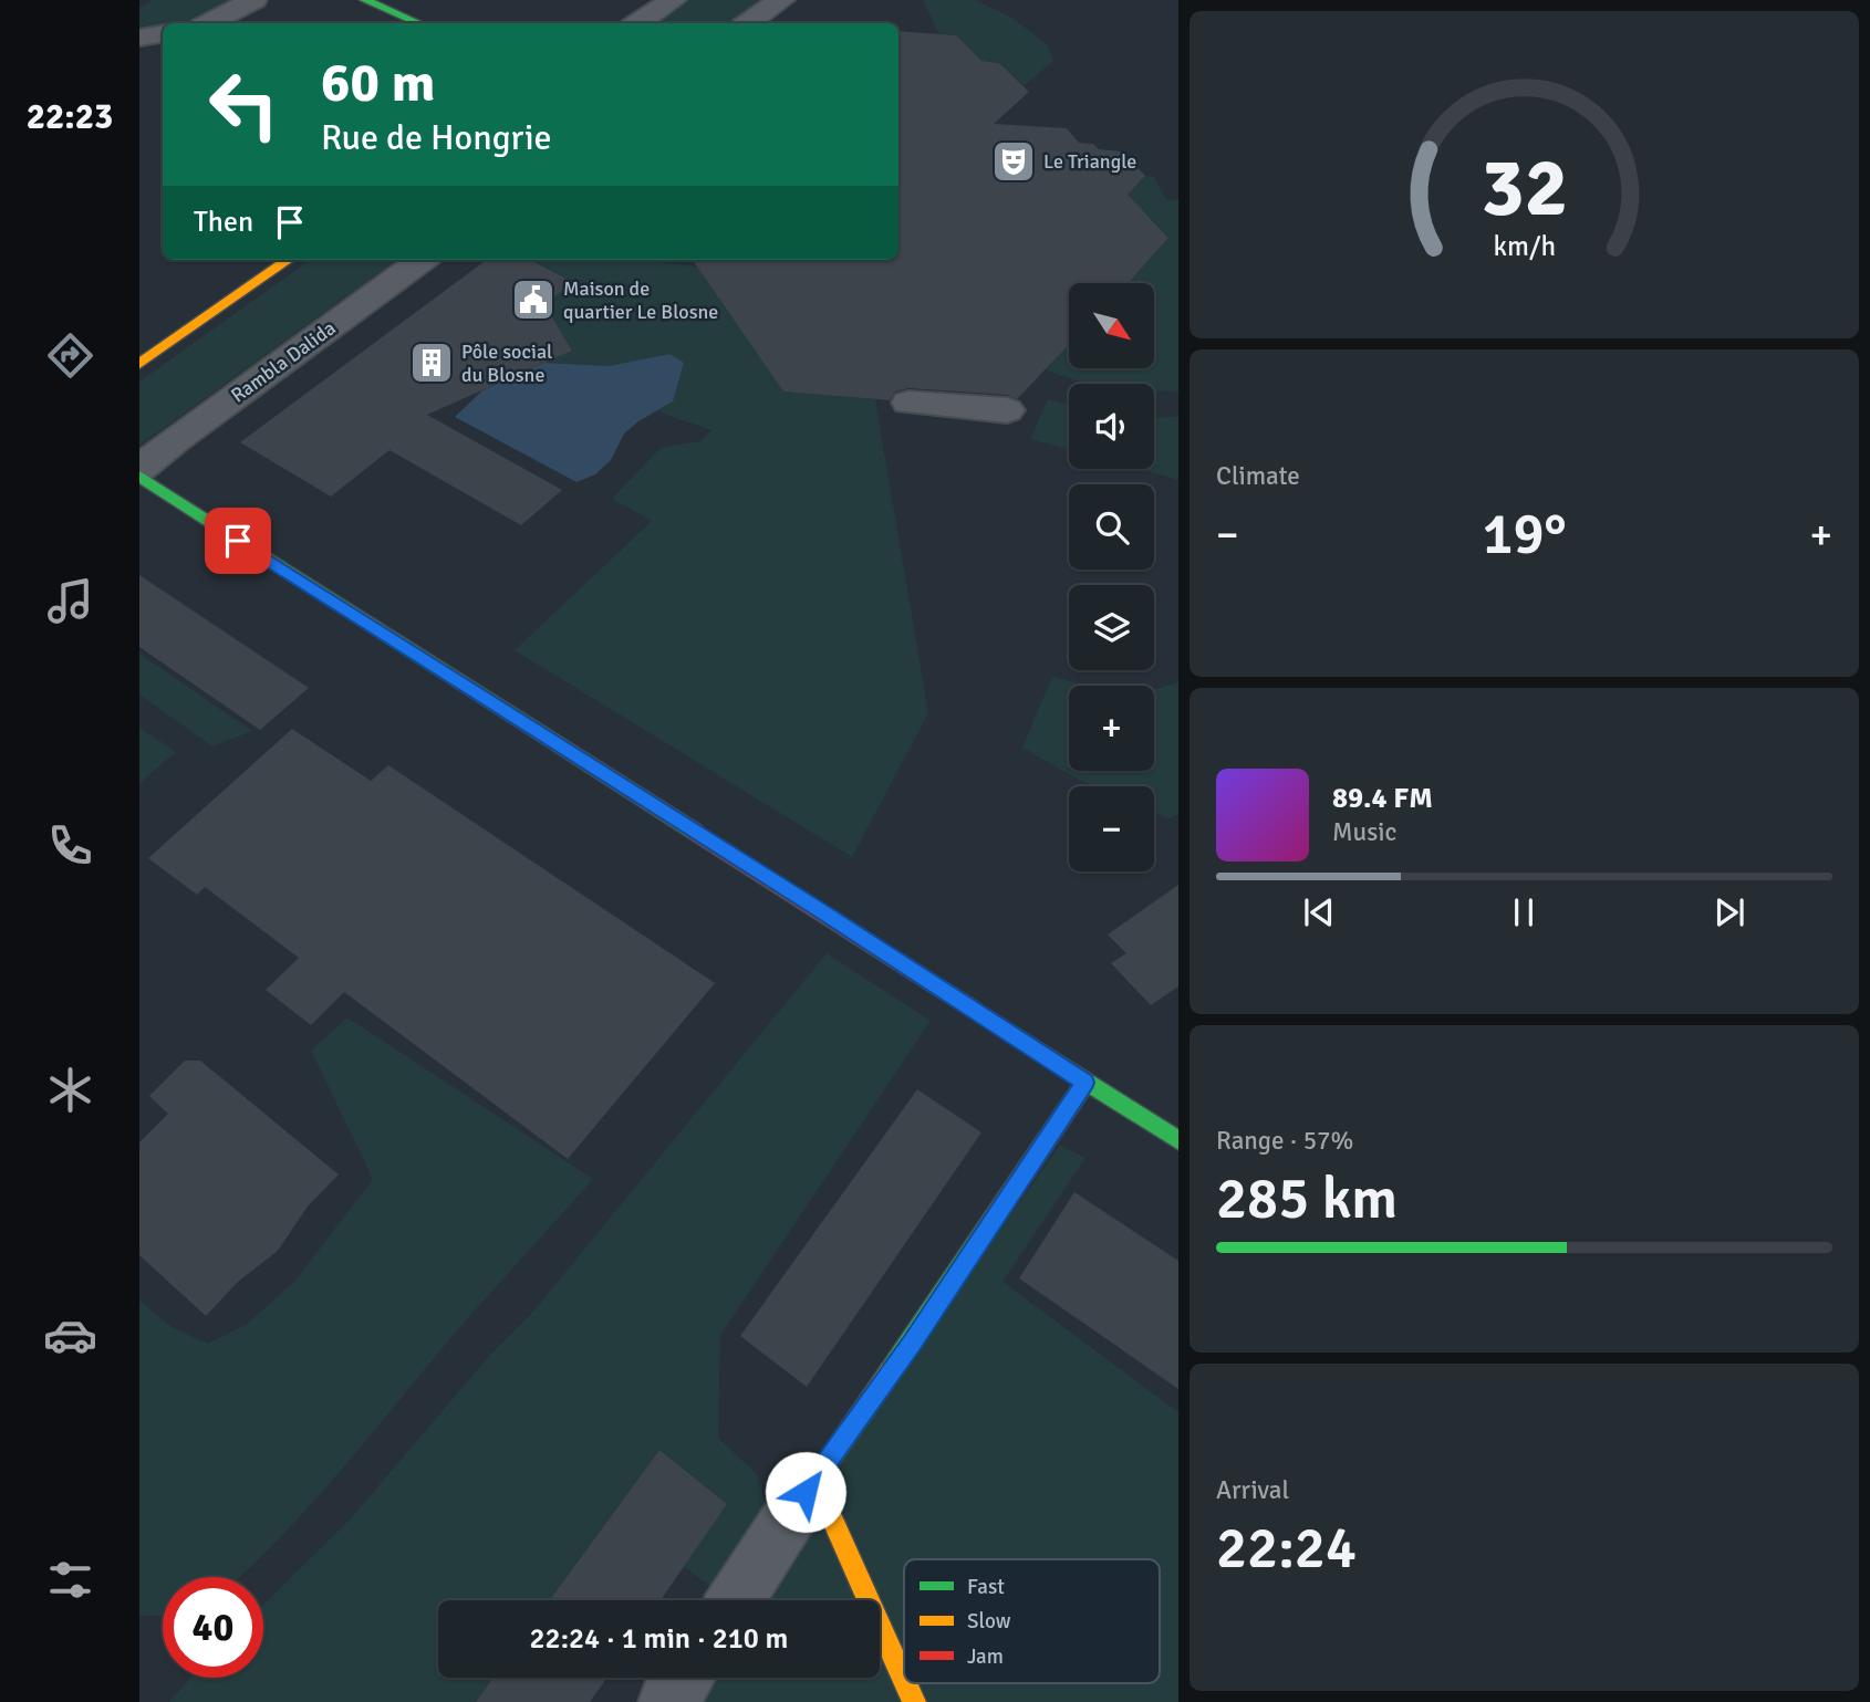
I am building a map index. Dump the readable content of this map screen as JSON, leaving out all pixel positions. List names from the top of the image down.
{
  "streets": {
    "street": ["Rambla Dalida"]
  },
  "places": {
    "theatre": ["Le Triangle"],
    "public building": ["Maison de quartier Le Blosne"],
    "building": ["Pôle social du Blosne"]
  },
  "legend": ["Fast", "Slow", "Jam"],
  "north": "bottom right",
  "page": {
    "tabs": "22:23",
    "turn": ["60 m", "Rue de Hongrie"],
    "then": "Then",
    "map_buttons": ["+", "−"],
    "tile": [
      "Climate",
      ["Range · 57%", "285 km"],
      ["Arrival", "22:24"]
    ],
    "heat": ["−", "19°", "+"],
    "song": ["89.4 FM", "Music"],
    "limit": "40",
    "trip": "22:24 · 1 min · 210 m",
    "gauge": ["32", "km/h"]
  }
}
